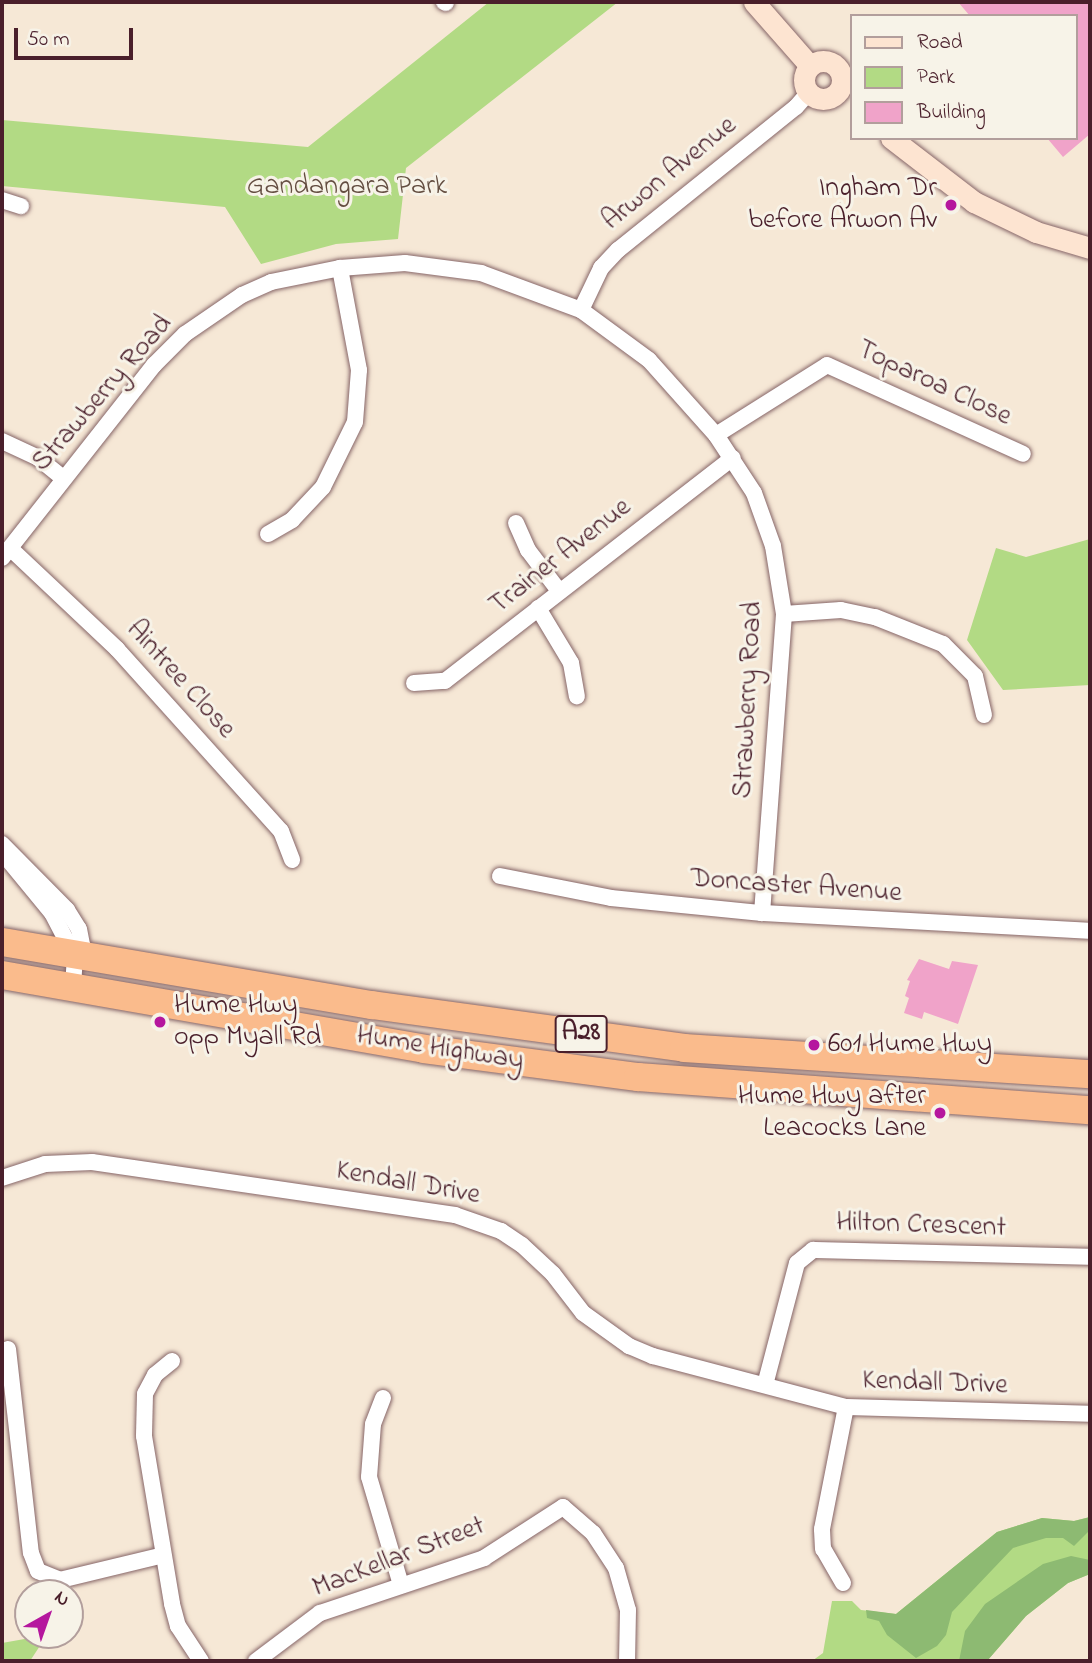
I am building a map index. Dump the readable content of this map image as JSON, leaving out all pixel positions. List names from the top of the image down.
{
  "streets": {
    "highway": ["A28", "Hume Highway"],
    "street": [
      "Arwon Avenue",
      "Toparoa Close",
      "Strawberry Road",
      "Trainer Avenue",
      "Aintree Close",
      "Doncaster Avenue",
      "Kendall Drive",
      "Hilton Crescent",
      "MacKellar Street"
    ]
  },
  "crossings": [
    ["Arwon Avenue", "Strawberry Road"],
    ["Toparoa Close", "Strawberry Road"],
    ["Strawberry Road", "Trainer Avenue"],
    ["Strawberry Road", "Aintree Close"],
    ["Strawberry Road", "Doncaster Avenue"],
    ["Kendall Drive", "Hilton Crescent"]
  ],
  "parks": ["Gandangara Park"],
  "places": [
    "Ingham Dr before Arwon Av",
    "Hume Hwy opp Myall Rd",
    "601 Hume Hwy",
    "Hume Hwy after Leacocks Lane"
  ],
  "legend": ["Road", "Park", "Building"],
  "scale_bar": "50 m",
  "north": "top right"
}
